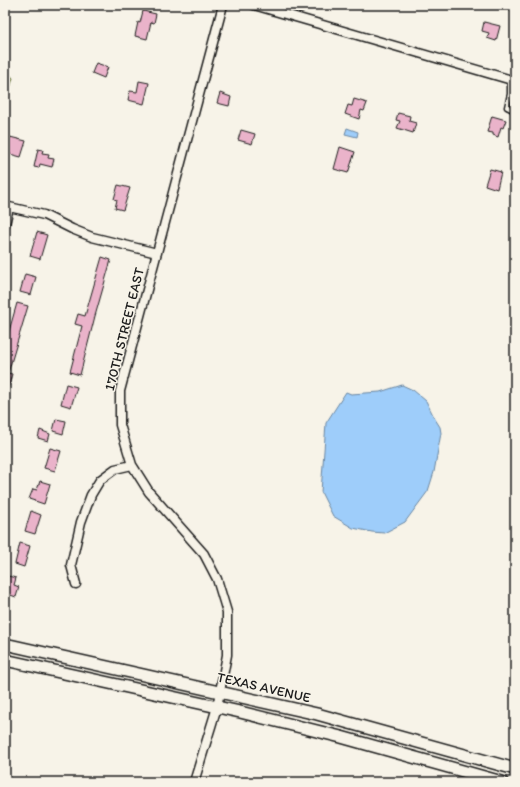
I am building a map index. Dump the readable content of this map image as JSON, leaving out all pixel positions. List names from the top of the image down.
{
  "streets": {
    "main road": ["TEXAS AVENUE"],
    "street": ["170TH STREET EAST"]
  },
  "crossings": [
    ["170TH STREET EAST", "TEXAS AVENUE"]
  ]
}
